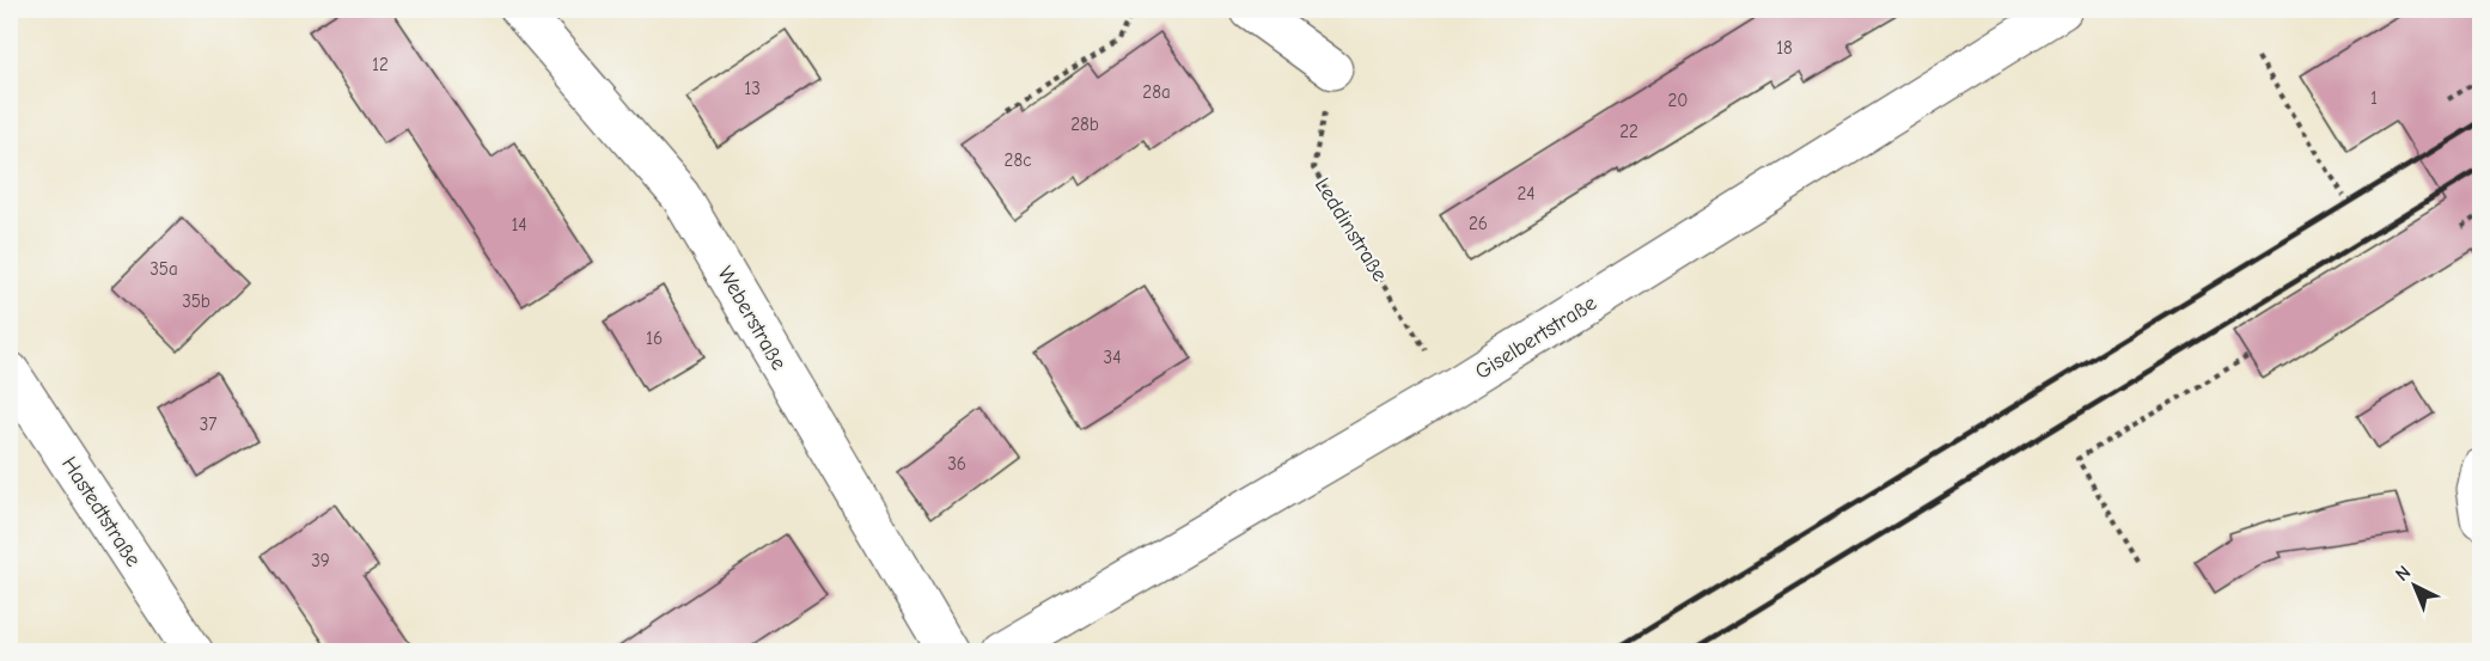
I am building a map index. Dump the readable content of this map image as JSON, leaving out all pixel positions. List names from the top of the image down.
{
  "streets": {
    "street": ["Weberstraße", "Giselbertstraße", "Hastedtstraße"],
    "path": ["Leddinstraße"]
  },
  "crossings": [
    ["Leddinstraße", "Giselbertstraße"]
  ],
  "house_numbers": [
    "18",
    "12",
    "13",
    "28a",
    "1",
    "20",
    "28b",
    "22",
    "28c",
    "24",
    "26",
    "14",
    "35a",
    "35b",
    "16",
    "34",
    "37",
    "36",
    "39"
  ],
  "north": "top left"
}
